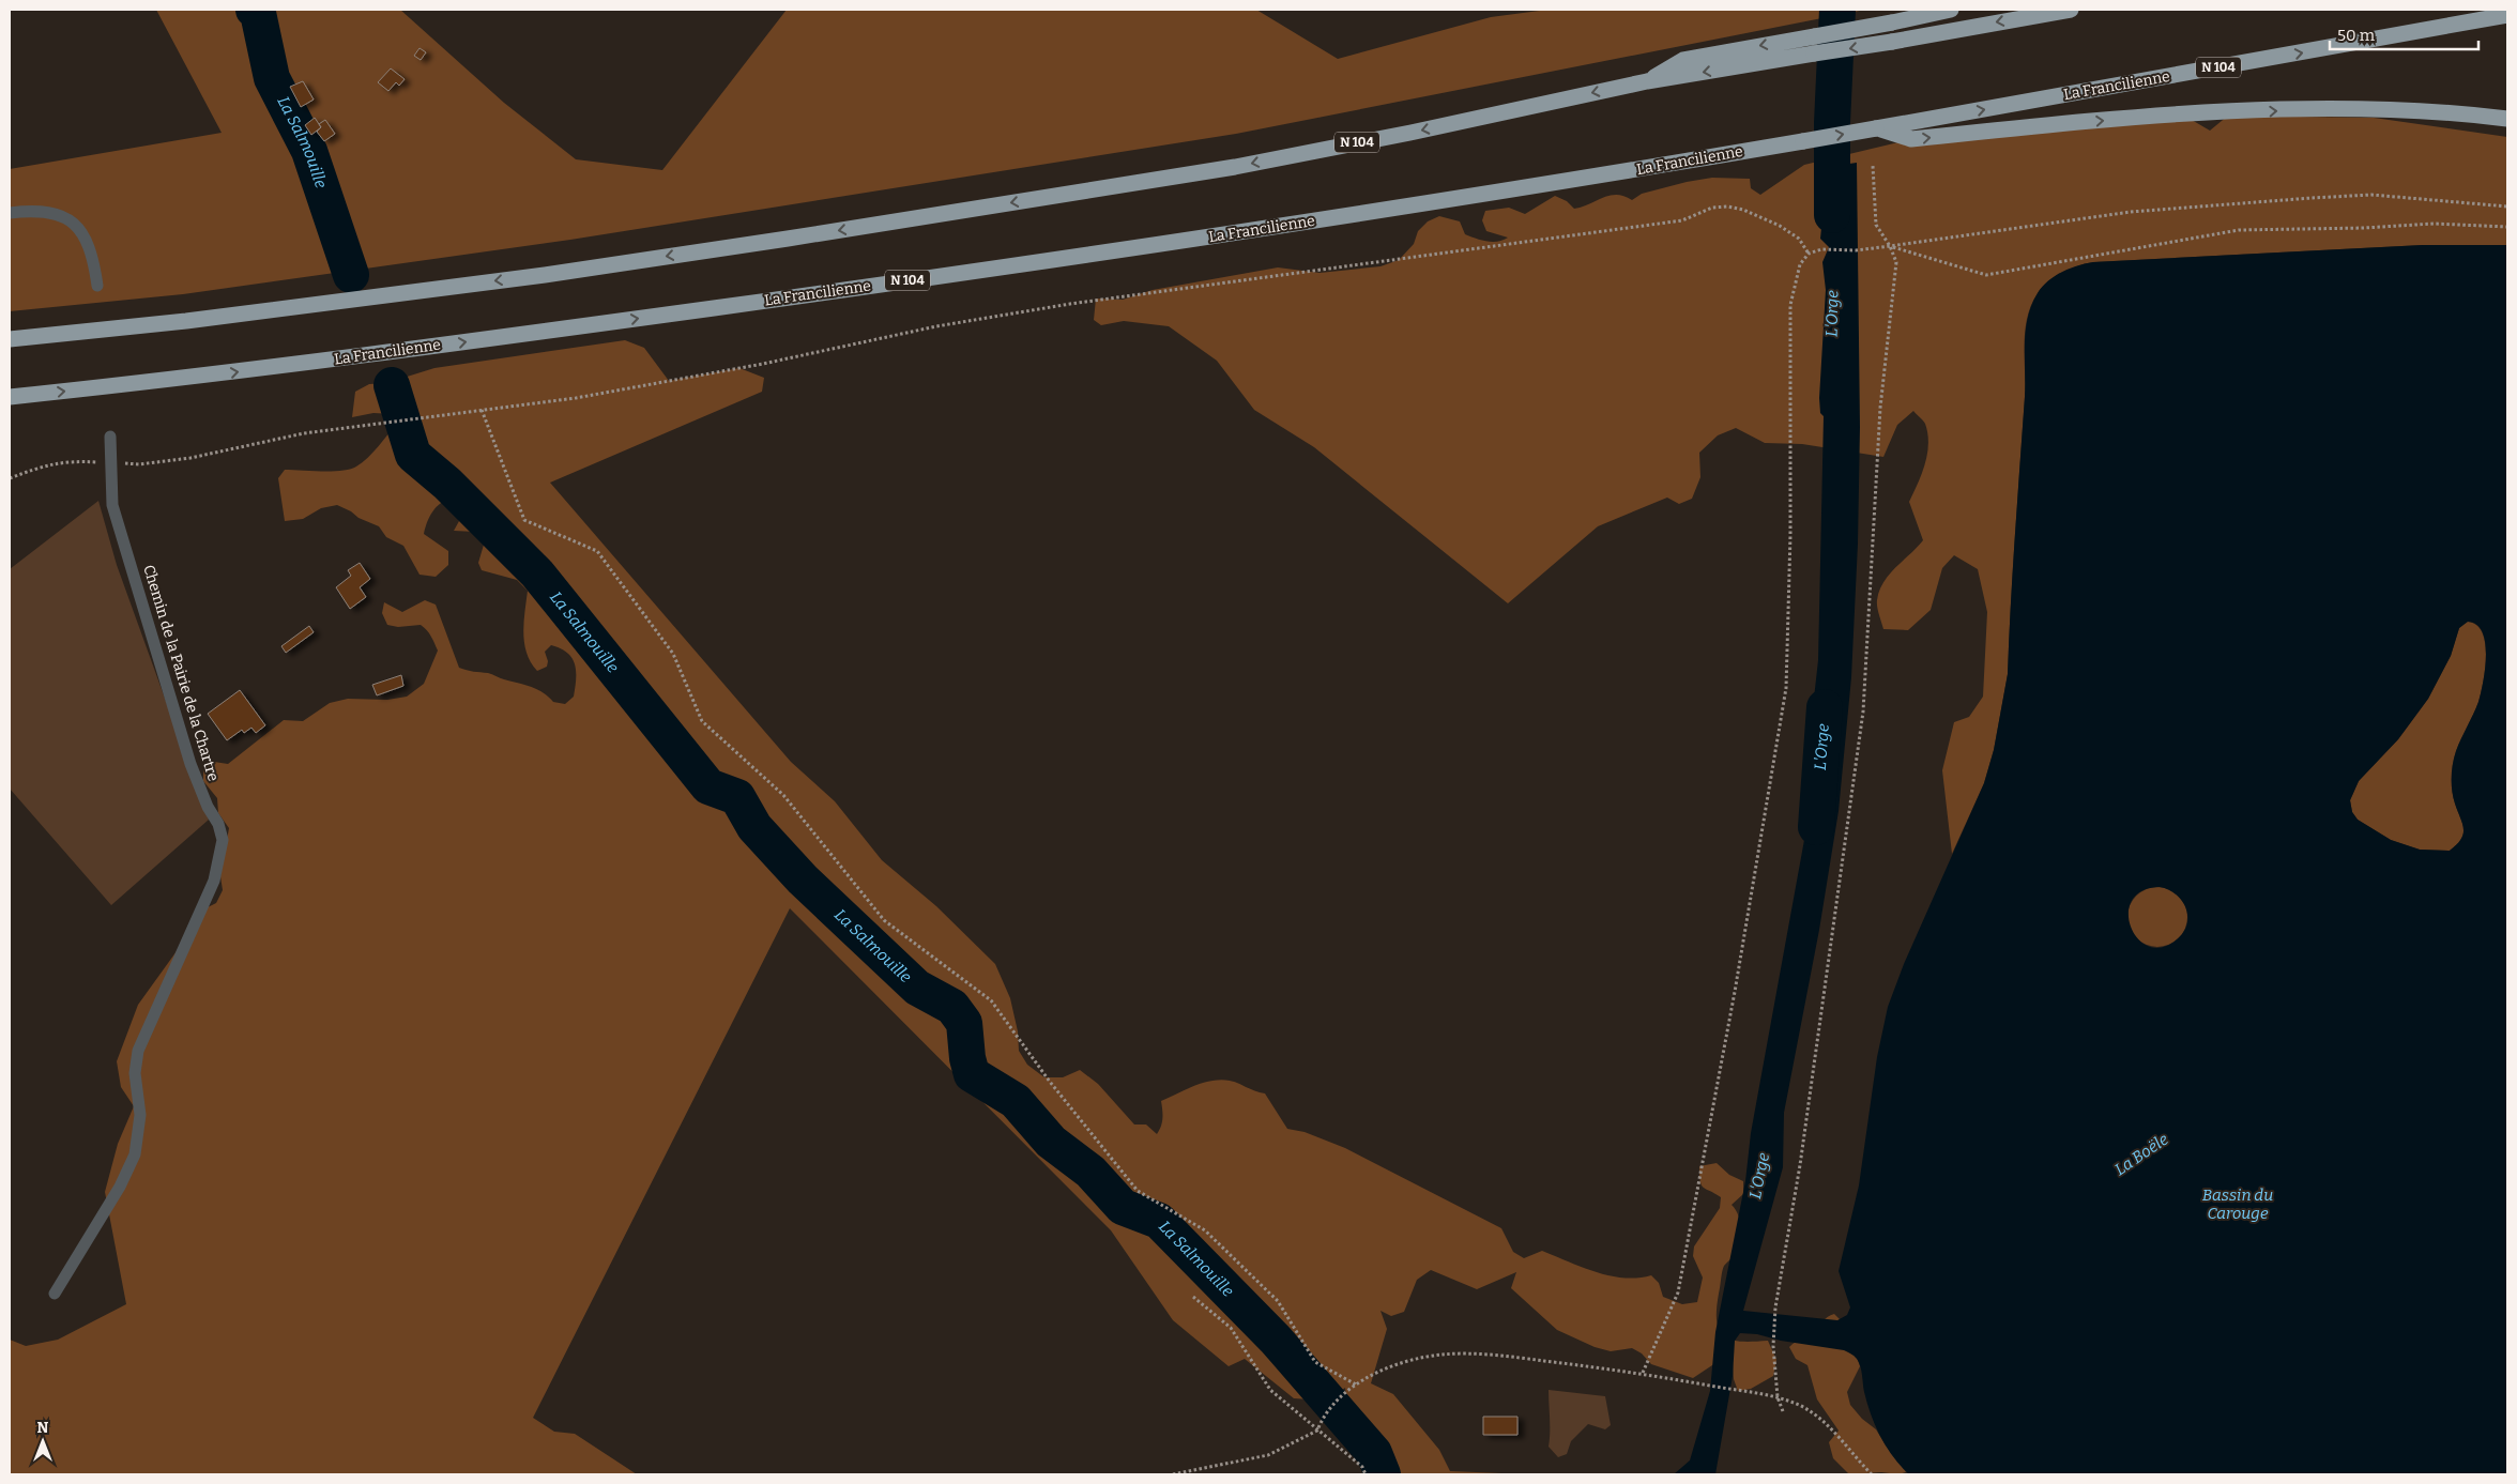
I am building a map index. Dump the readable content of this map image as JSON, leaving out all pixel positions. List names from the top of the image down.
{
  "streets": {
    "highway": ["N 104", "La Francilienne"],
    "lane": ["Chemin de la Pairie de la Chartre"]
  },
  "water": [
    "La Salmouille",
    "L'Orge",
    "La Boële",
    "Bassin du Carouge"
  ],
  "scale_bar": "50 m",
  "north": "top"
}
